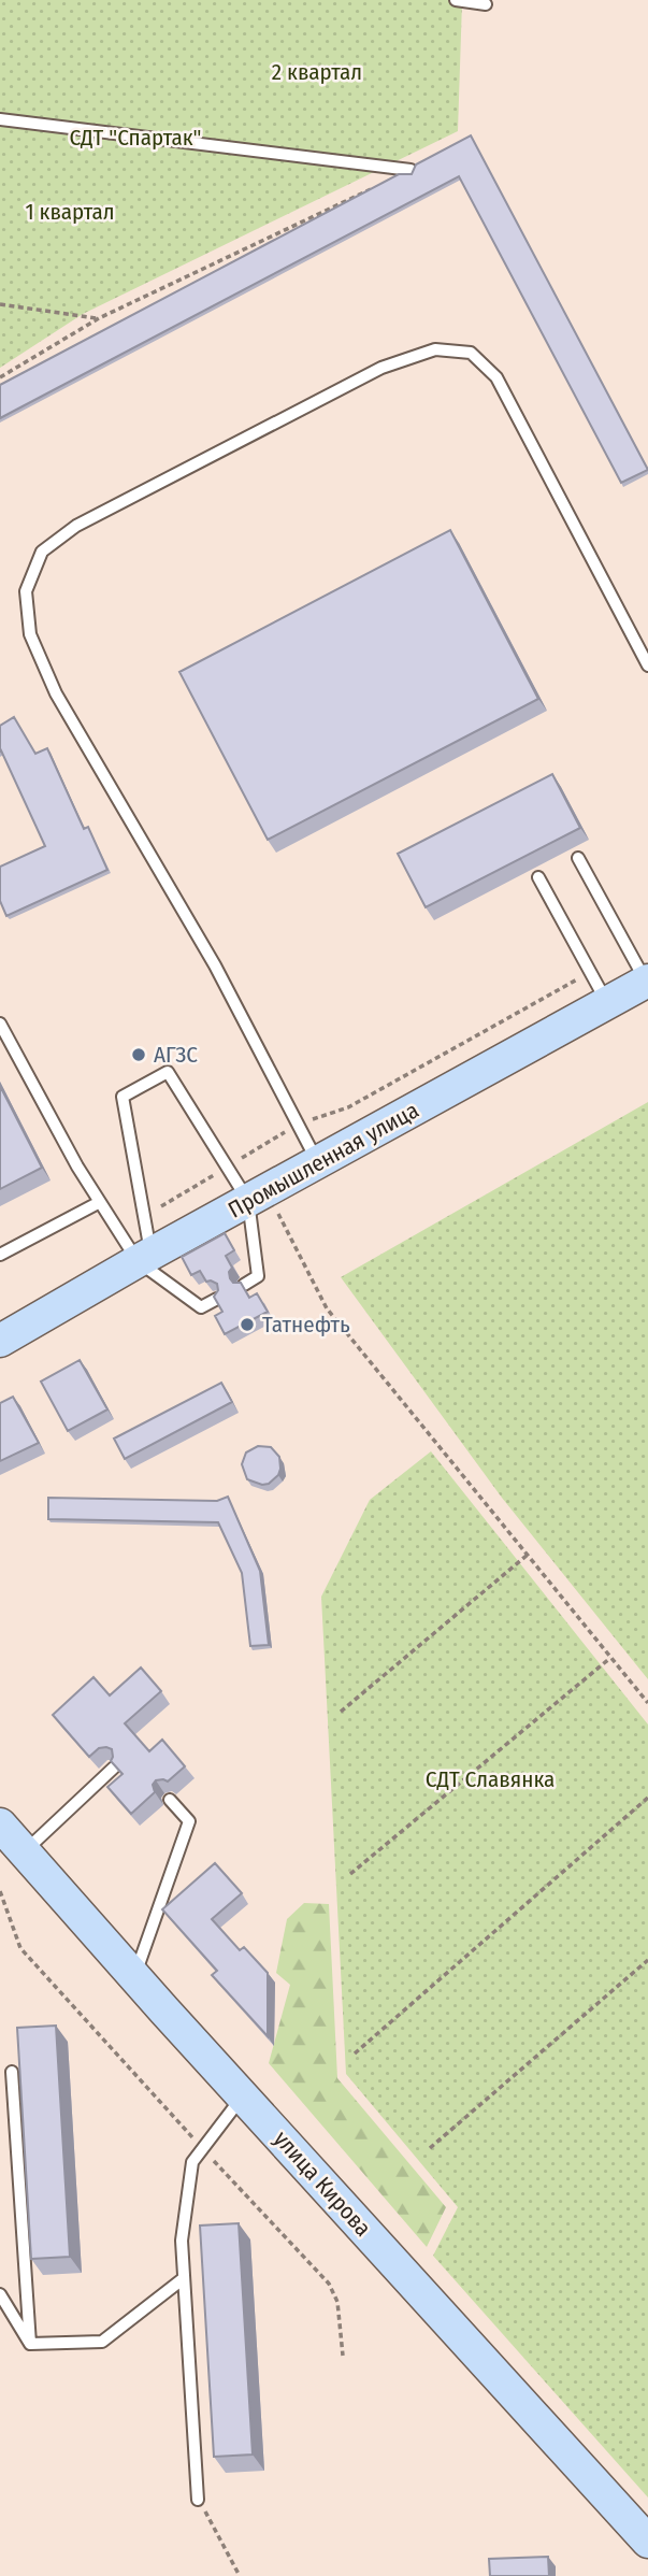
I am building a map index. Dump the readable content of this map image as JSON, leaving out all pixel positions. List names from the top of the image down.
{
  "streets": {
    "main road": ["Промышленная улица", "улица Кирова"]
  },
  "parks": [
    "2 квартал",
    "СДТ \"Спартак\"",
    "1 квартал",
    "СДТ Славянка"
  ],
  "places": ["АГЗС", "Татнефть"]
}
